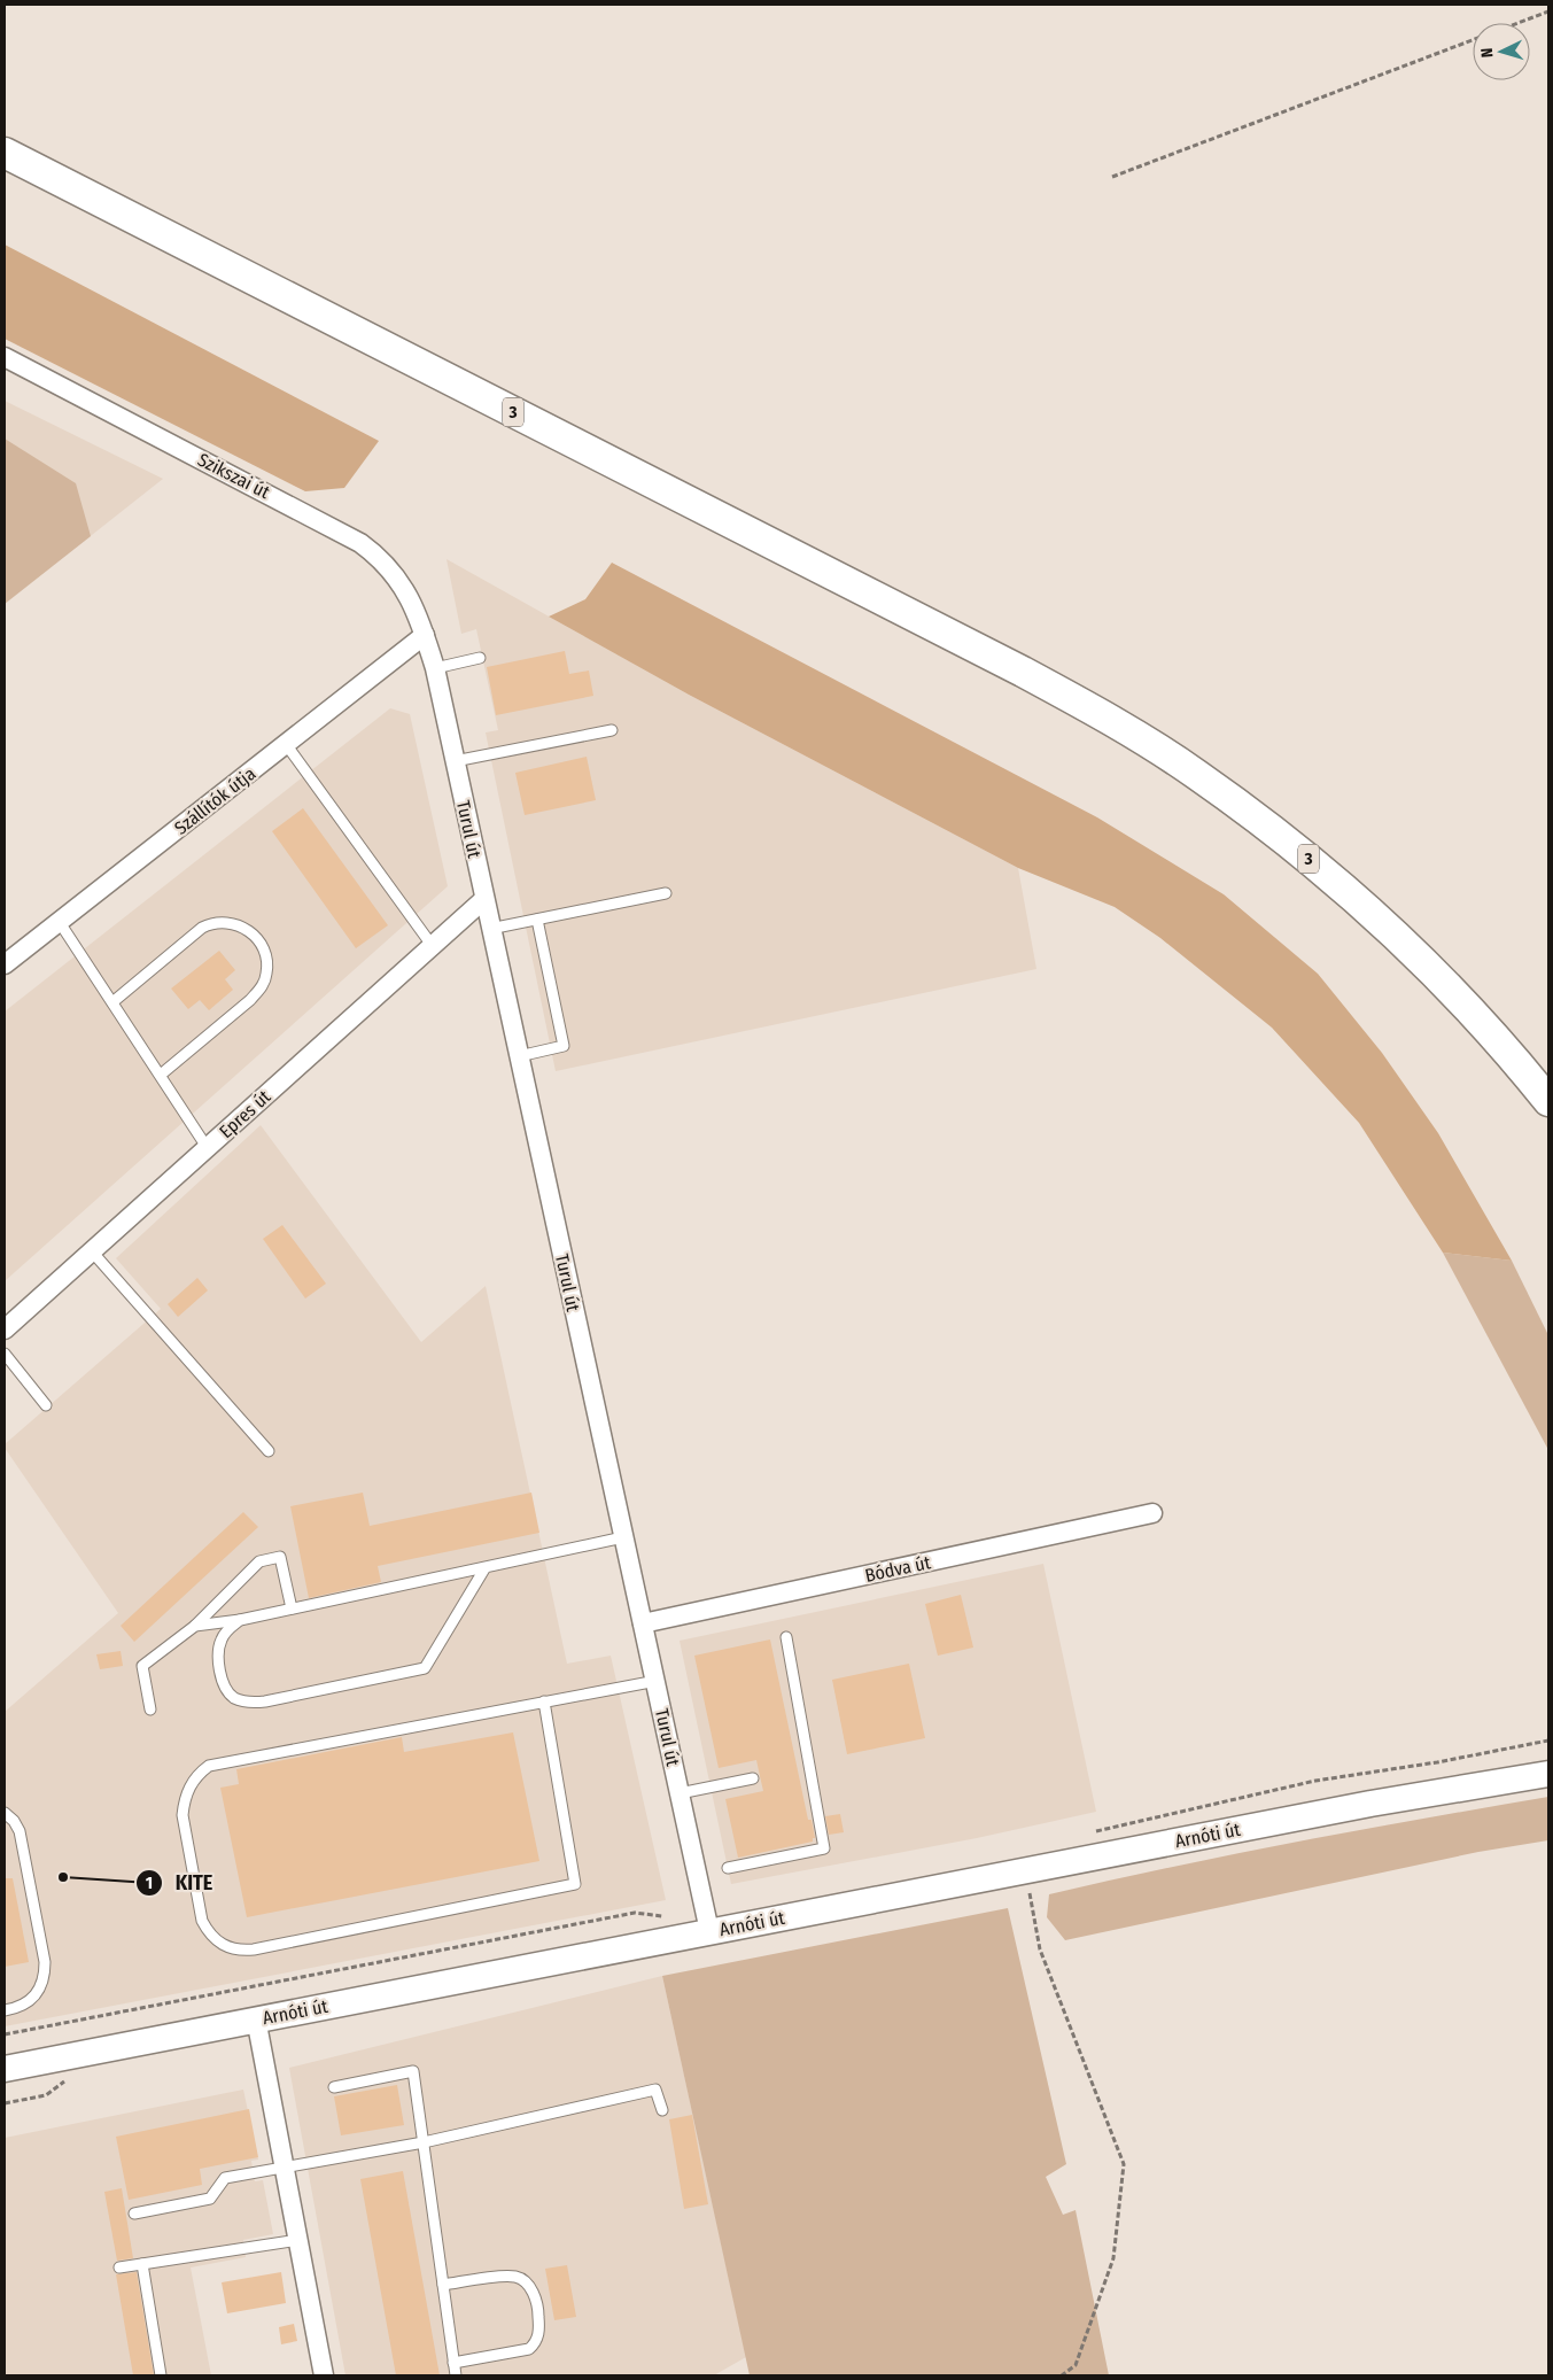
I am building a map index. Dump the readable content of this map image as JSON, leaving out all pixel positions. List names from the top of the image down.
{
  "streets": {
    "main road": ["3", "Arnóti út"],
    "street": [
      "Szikszai út",
      "Szállítók útja",
      "Turul út",
      "Epres út",
      "Bódva út"
    ]
  },
  "crossings": [
    ["Szikszai út", "Szállítók útja"],
    ["Szikszai út", "Turul út"],
    ["Szállítók útja", "Turul út"],
    ["Turul út", "Epres út"],
    ["Turul út", "Bódva út"],
    ["Turul út", "Arnóti út"]
  ],
  "places": ["KITE"],
  "north": "left"
}
